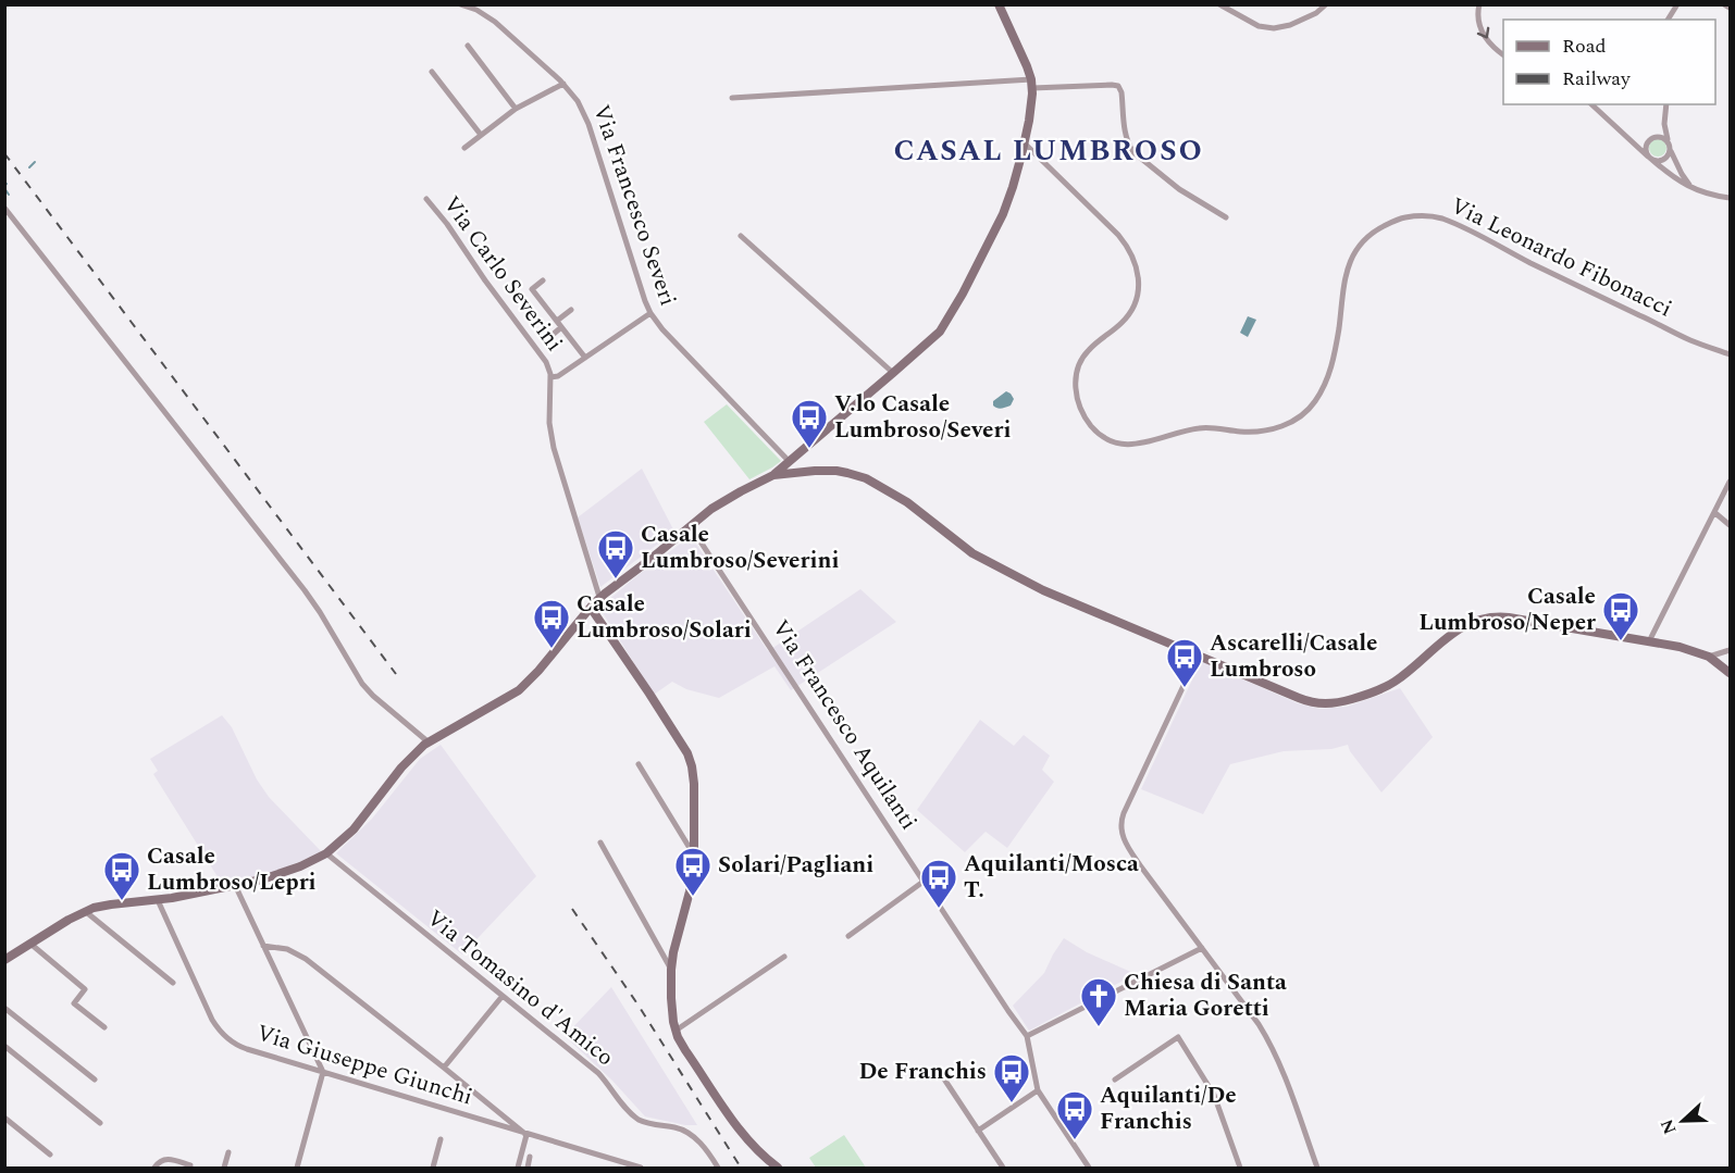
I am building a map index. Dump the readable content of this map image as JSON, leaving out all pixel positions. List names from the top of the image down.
{
  "streets": {
    "street": [
      "Via Francesco Severi",
      "Via Leonardo Fibonacci",
      "Via Carlo Severini",
      "Via Francesco Aquilanti",
      "Via Tomasino d'Amico",
      "Via Giuseppe Giunchi"
    ]
  },
  "districts": ["CASAL LUMBROSO"],
  "places": {
    "bus stop": [
      "V.lo Casale Lumbroso/Severi",
      "Casale Lumbroso/Severini",
      "Casale Lumbroso/Neper",
      "Casale Lumbroso/Solari",
      "Ascarelli/Casale Lumbroso",
      "Solari/Pagliani",
      "Casale Lumbroso/Lepri",
      "Aquilanti/Mosca T.",
      "De Franchis",
      "Aquilanti/De Franchis"
    ],
    "church": ["Chiesa di Santa Maria Goretti"]
  },
  "legend": ["Road", "Railway"],
  "north": "left"
}
